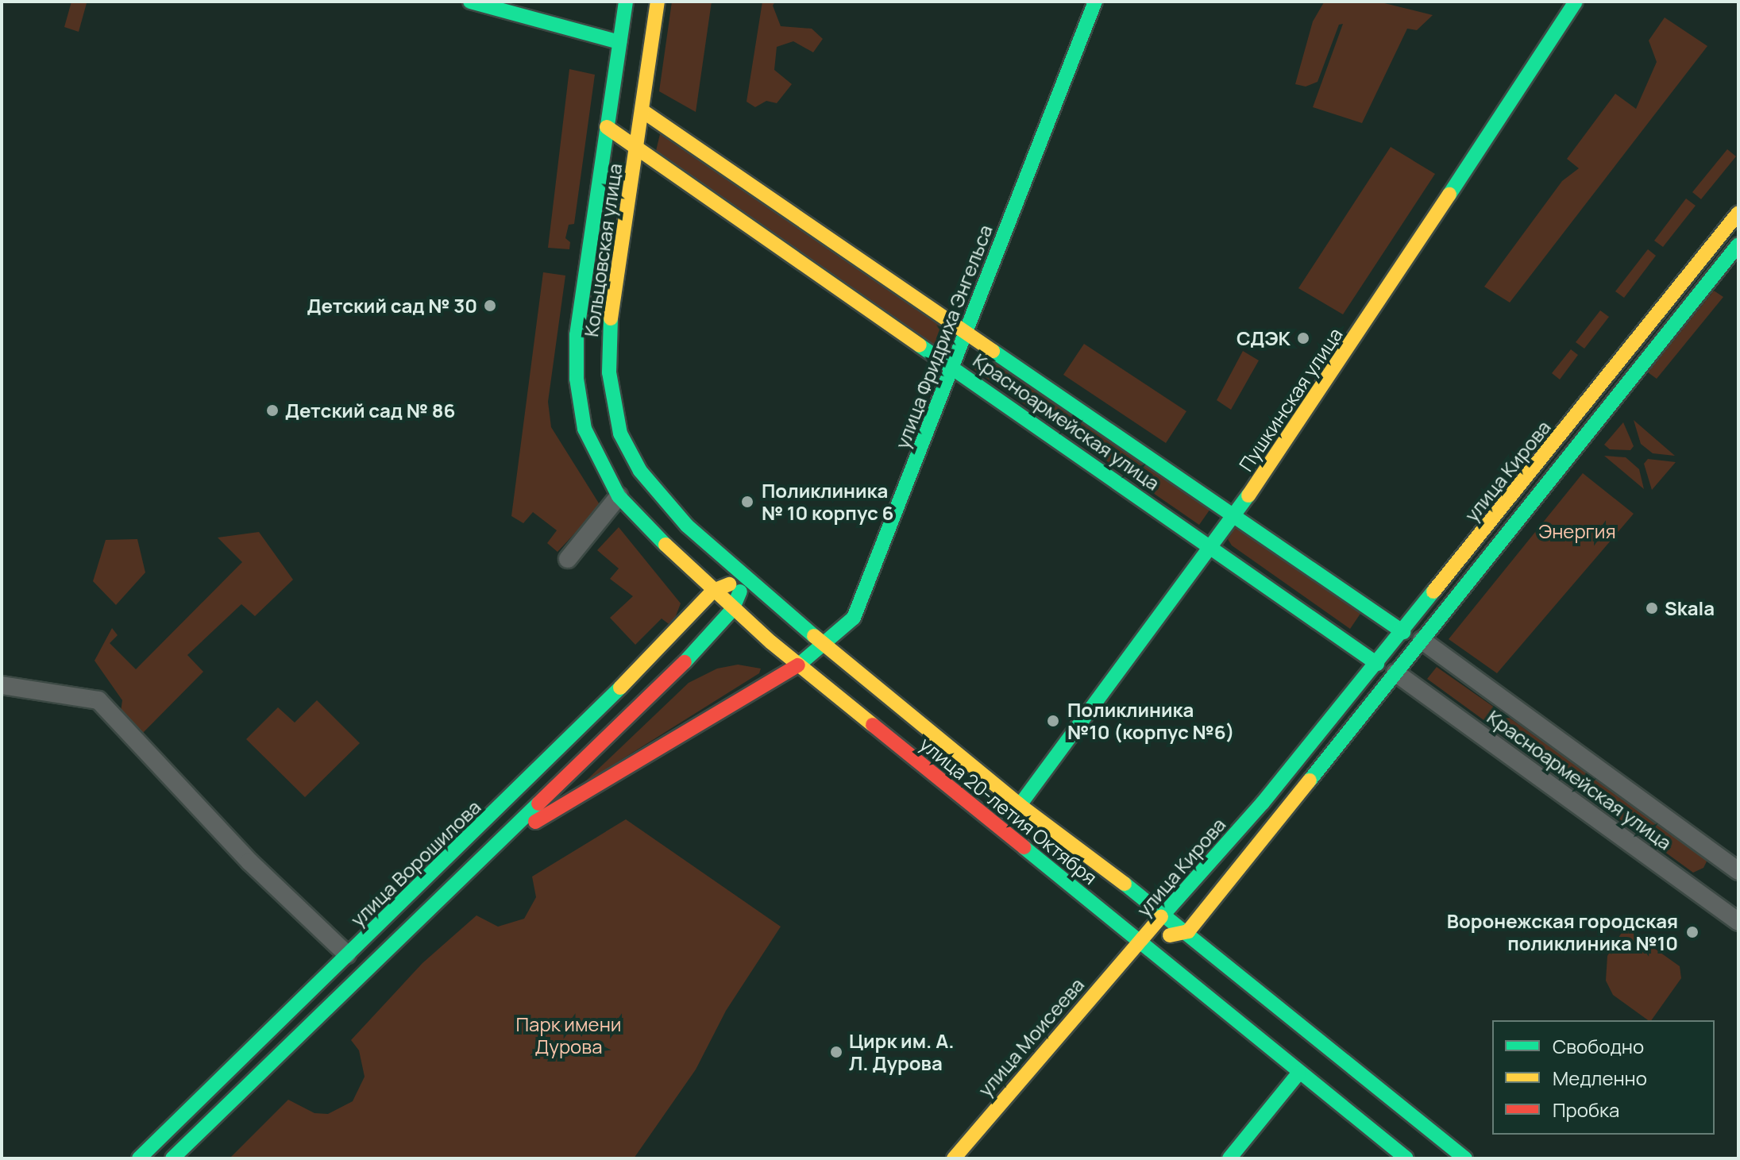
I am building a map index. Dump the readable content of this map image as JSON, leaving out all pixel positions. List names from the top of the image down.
{
  "streets": {
    "main road": [
      "Кольцовская улица",
      "улица Фридриха Энгельса",
      "Пушкинская улица",
      "Красноармейская улица",
      "улица Кирова",
      "улица 20-летия Октября",
      "улица Ворошилова",
      "улица Моисеева"
    ]
  },
  "crossings": [
    ["Кольцовская улица", "Красноармейская улица"],
    ["Кольцовская улица", "улица 20-летия Октября"],
    ["улица Фридриха Энгельса", "Красноармейская улица"],
    ["улица Фридриха Энгельса", "улица 20-летия Октября"],
    ["Пушкинская улица", "Красноармейская улица"],
    ["Пушкинская улица", "улица 20-летия Октября"],
    ["Красноармейская улица", "улица Кирова"],
    ["улица Кирова", "улица 20-летия Октября"],
    ["улица Кирова", "улица Моисеева"],
    ["улица 20-летия Октября", "улица Ворошилова"],
    ["улица 20-летия Октября", "улица Моисеева"]
  ],
  "parks": ["Энергия", "Парк имени Дурова"],
  "places": [
    "Детский сад № 30",
    "СДЭК",
    "Детский сад № 86",
    "Поликлиника № 10 корпус 6",
    "Skala",
    "Поликлиника №10 (корпус №6)",
    "Воронежская городская поликлиника №10",
    "Цирк им. А. Л. Дурова"
  ],
  "legend": ["Свободно", "Медленно", "Пробка"]
}
